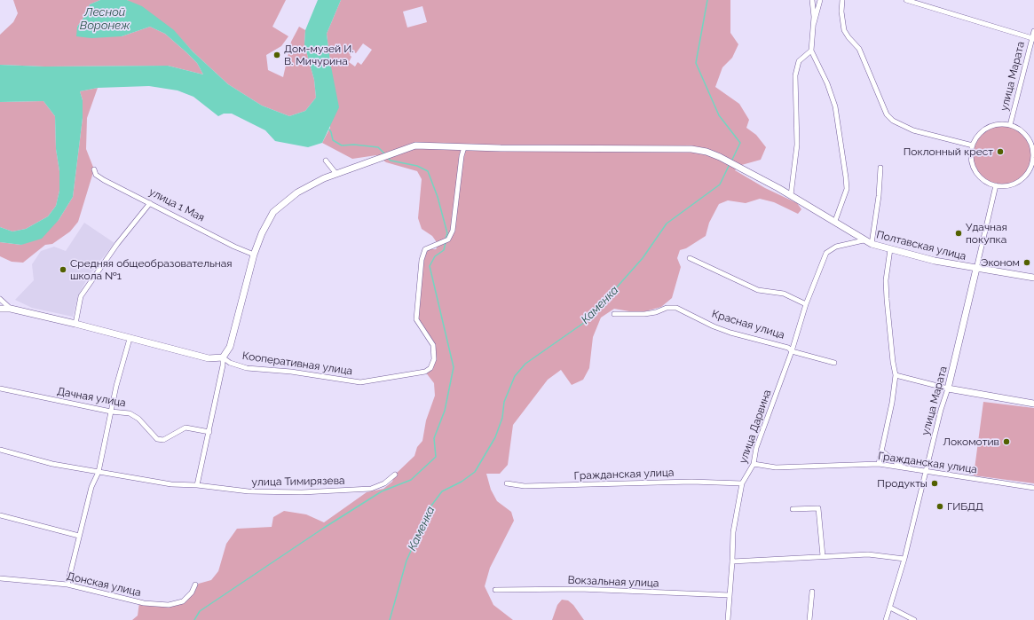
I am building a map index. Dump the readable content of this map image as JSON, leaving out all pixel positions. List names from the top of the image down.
{
  "streets": {
    "street": [
      "улица Марата",
      "улица 1 Мая",
      "Полтавская улица",
      "Красная улица",
      "Кооперативная улица",
      "Дачная улица",
      "улица Дарвина",
      "Гражданская улица",
      "улица Тимирязева",
      "Вокзальная улица",
      "Донская улица"
    ]
  },
  "crossings": [
    ["улица Марата", "Полтавская улица"],
    ["улица Марата", "Гражданская улица"],
    ["Полтавская улица", "Кооперативная улица"],
    ["Полтавская улица", "улица Дарвина"],
    ["Красная улица", "улица Дарвина"],
    ["улица Дарвина", "Гражданская улица"],
    ["улица Дарвина", "Вокзальная улица"]
  ],
  "water": ["Лесной Воронеж", "Каменка"],
  "places": [
    "Дом-музей И. В. Мичурина",
    "Поклонный крест",
    "Удачная покупка",
    "Эконом",
    "Средняя общеобразовательная школа №1",
    "Локомотив",
    "Продукты",
    "ГИБДД"
  ]
}
